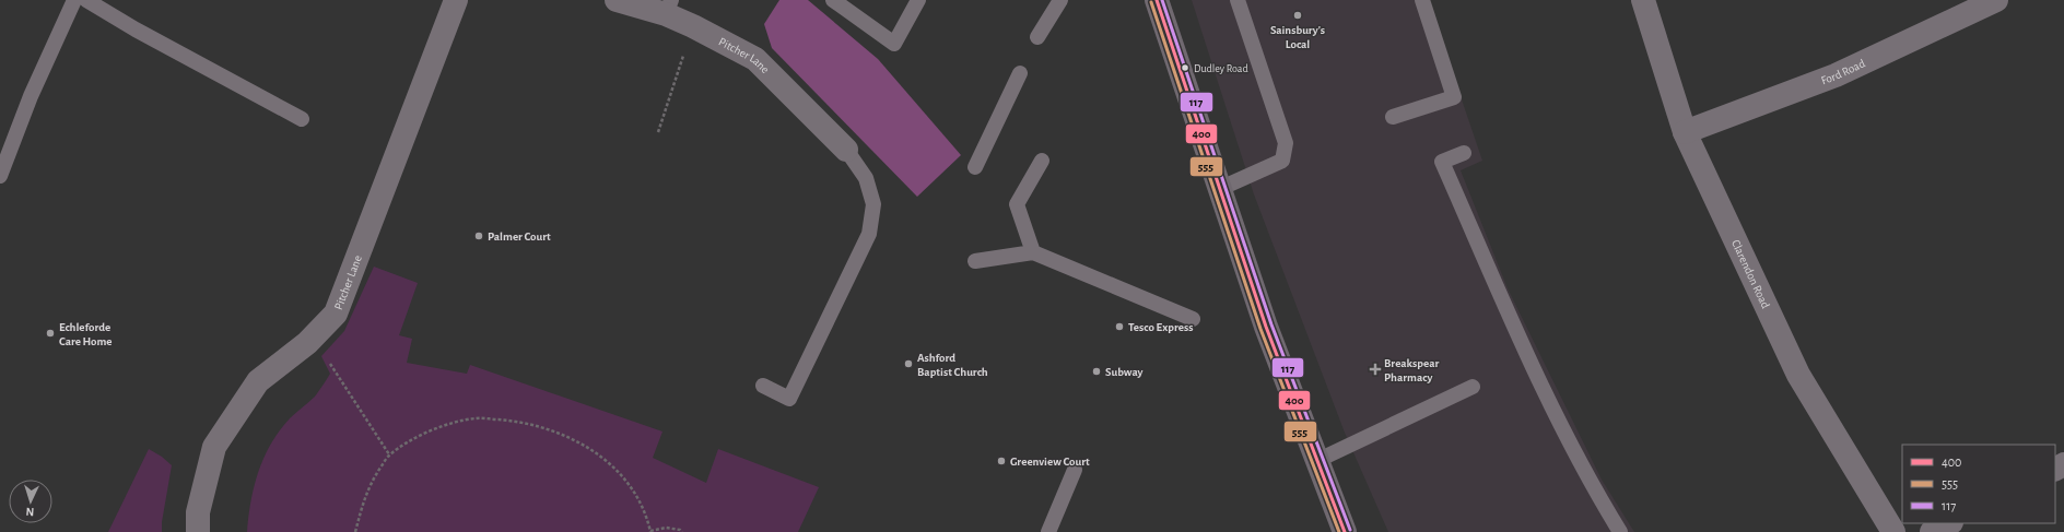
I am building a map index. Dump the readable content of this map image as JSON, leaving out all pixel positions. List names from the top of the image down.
{
  "streets": {
    "street": ["Pitcher Lane", "Ford Road", "Clarendon Road"]
  },
  "crossings": [
    ["Ford Road", "Clarendon Road"]
  ],
  "places": {
    "other": [
      "Sainsbury's Local",
      "Dudley Road",
      "Palmer Court",
      "Tesco Express",
      "Echleforde Care Home",
      "Ashford Baptist Church",
      "Subway",
      "Greenview Court"
    ],
    "health": ["Breakspear Pharmacy"]
  },
  "lines": ["transit line 400", "transit line 117", "transit line 555"],
  "legend": ["400", "555", "117"],
  "north": "bottom"
}
